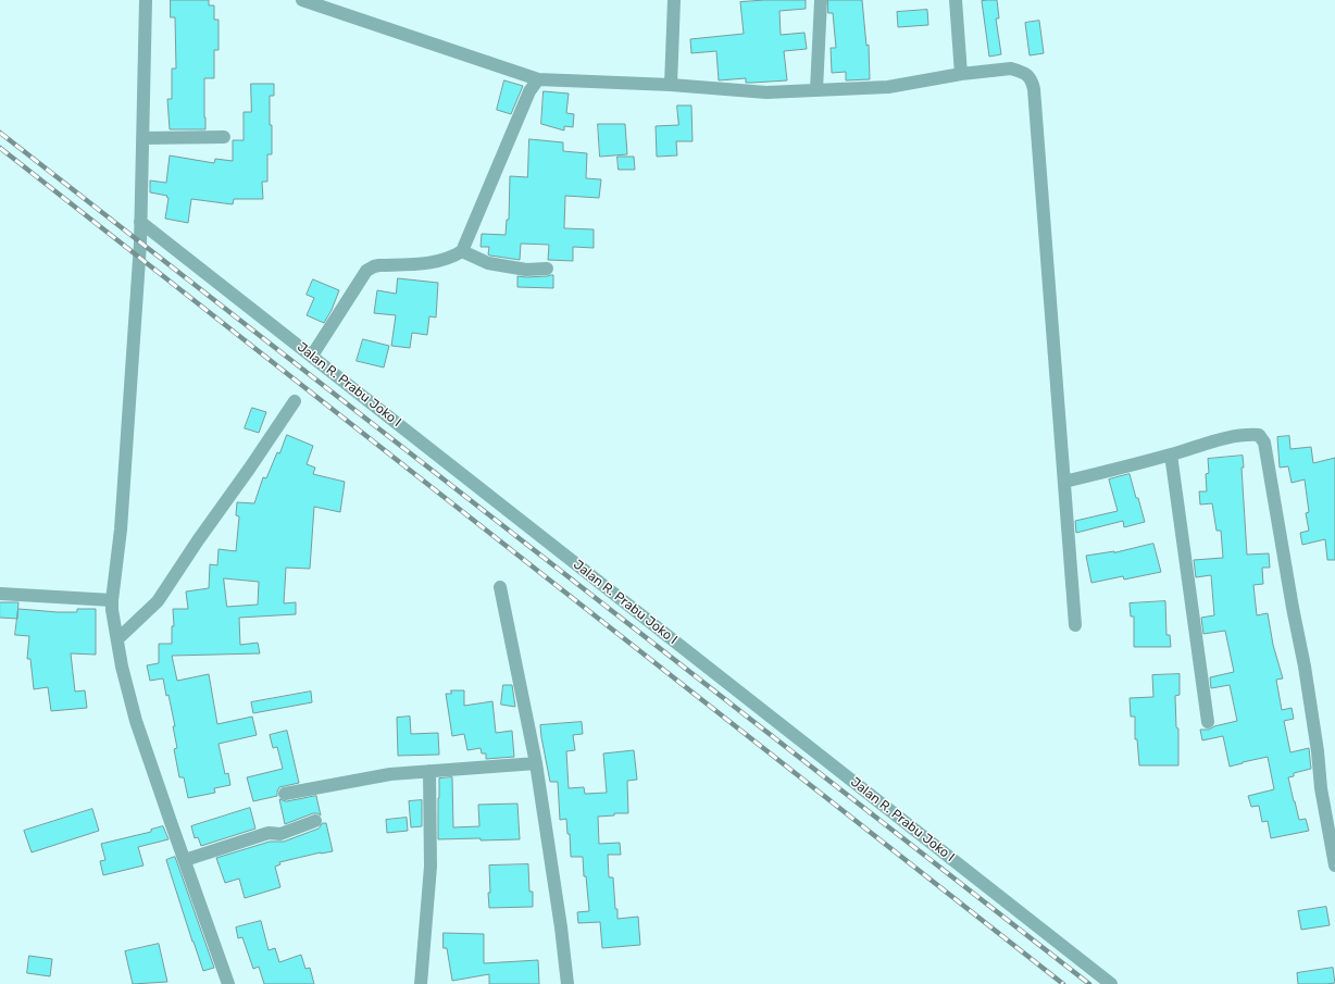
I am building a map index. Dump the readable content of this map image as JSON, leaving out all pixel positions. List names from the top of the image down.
{
  "streets": {
    "street": ["Jalan R. Prabu Joko I"]
  }
}
